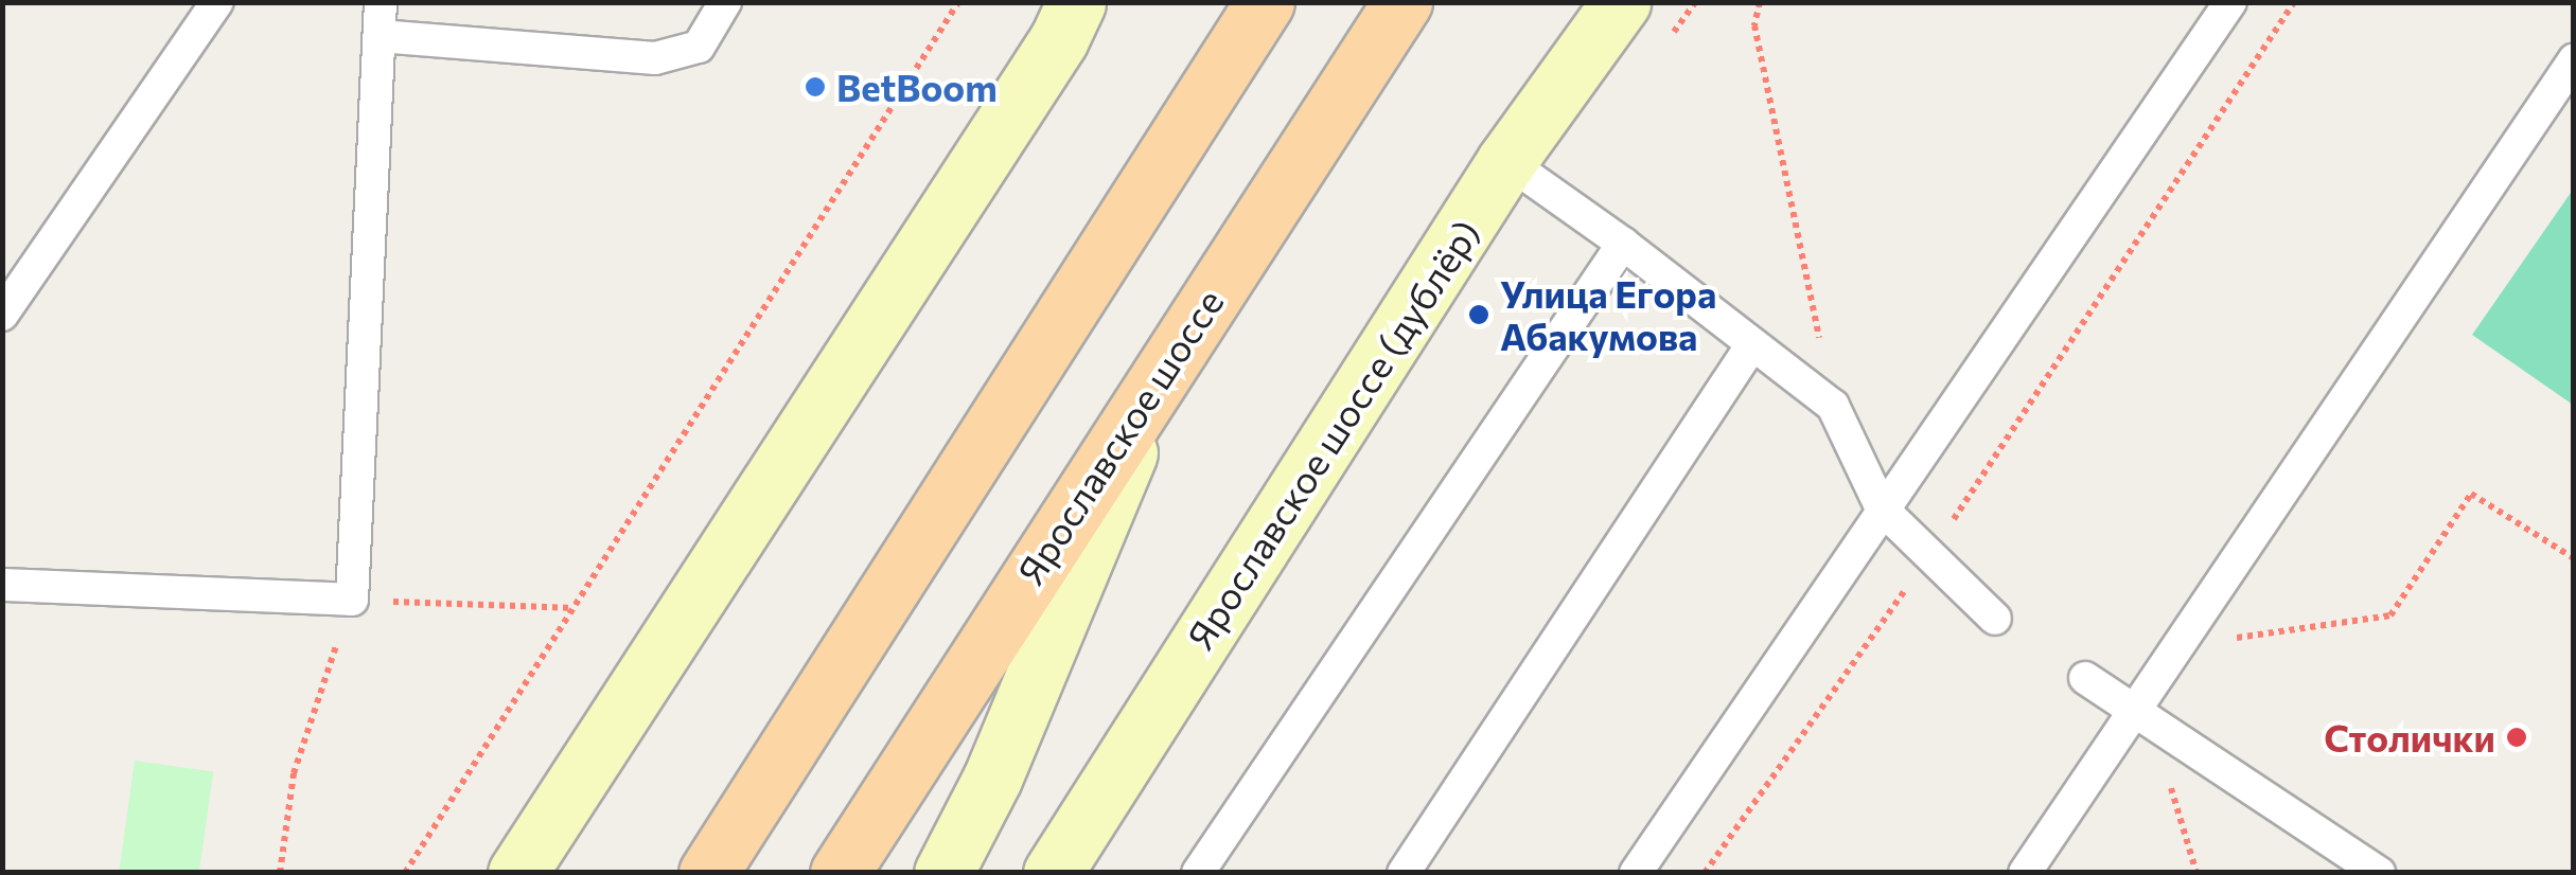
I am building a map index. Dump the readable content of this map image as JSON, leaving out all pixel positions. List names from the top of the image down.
{
  "streets": {
    "main road": ["Ярославское шоссе"],
    "street": ["Ярославское шоссе (дублёр)"]
  },
  "places": ["BetBoom", "Улица Егора Абакумова", "Столички"]
}
